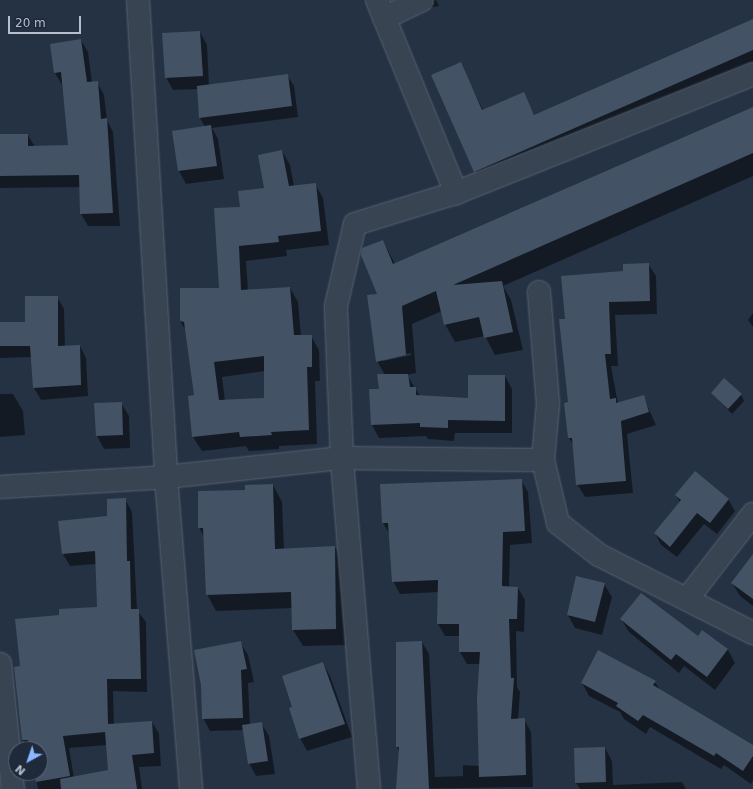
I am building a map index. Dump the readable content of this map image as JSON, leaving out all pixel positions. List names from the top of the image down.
{
  "scale_bar": "20 m",
  "north": "bottom left"
}
